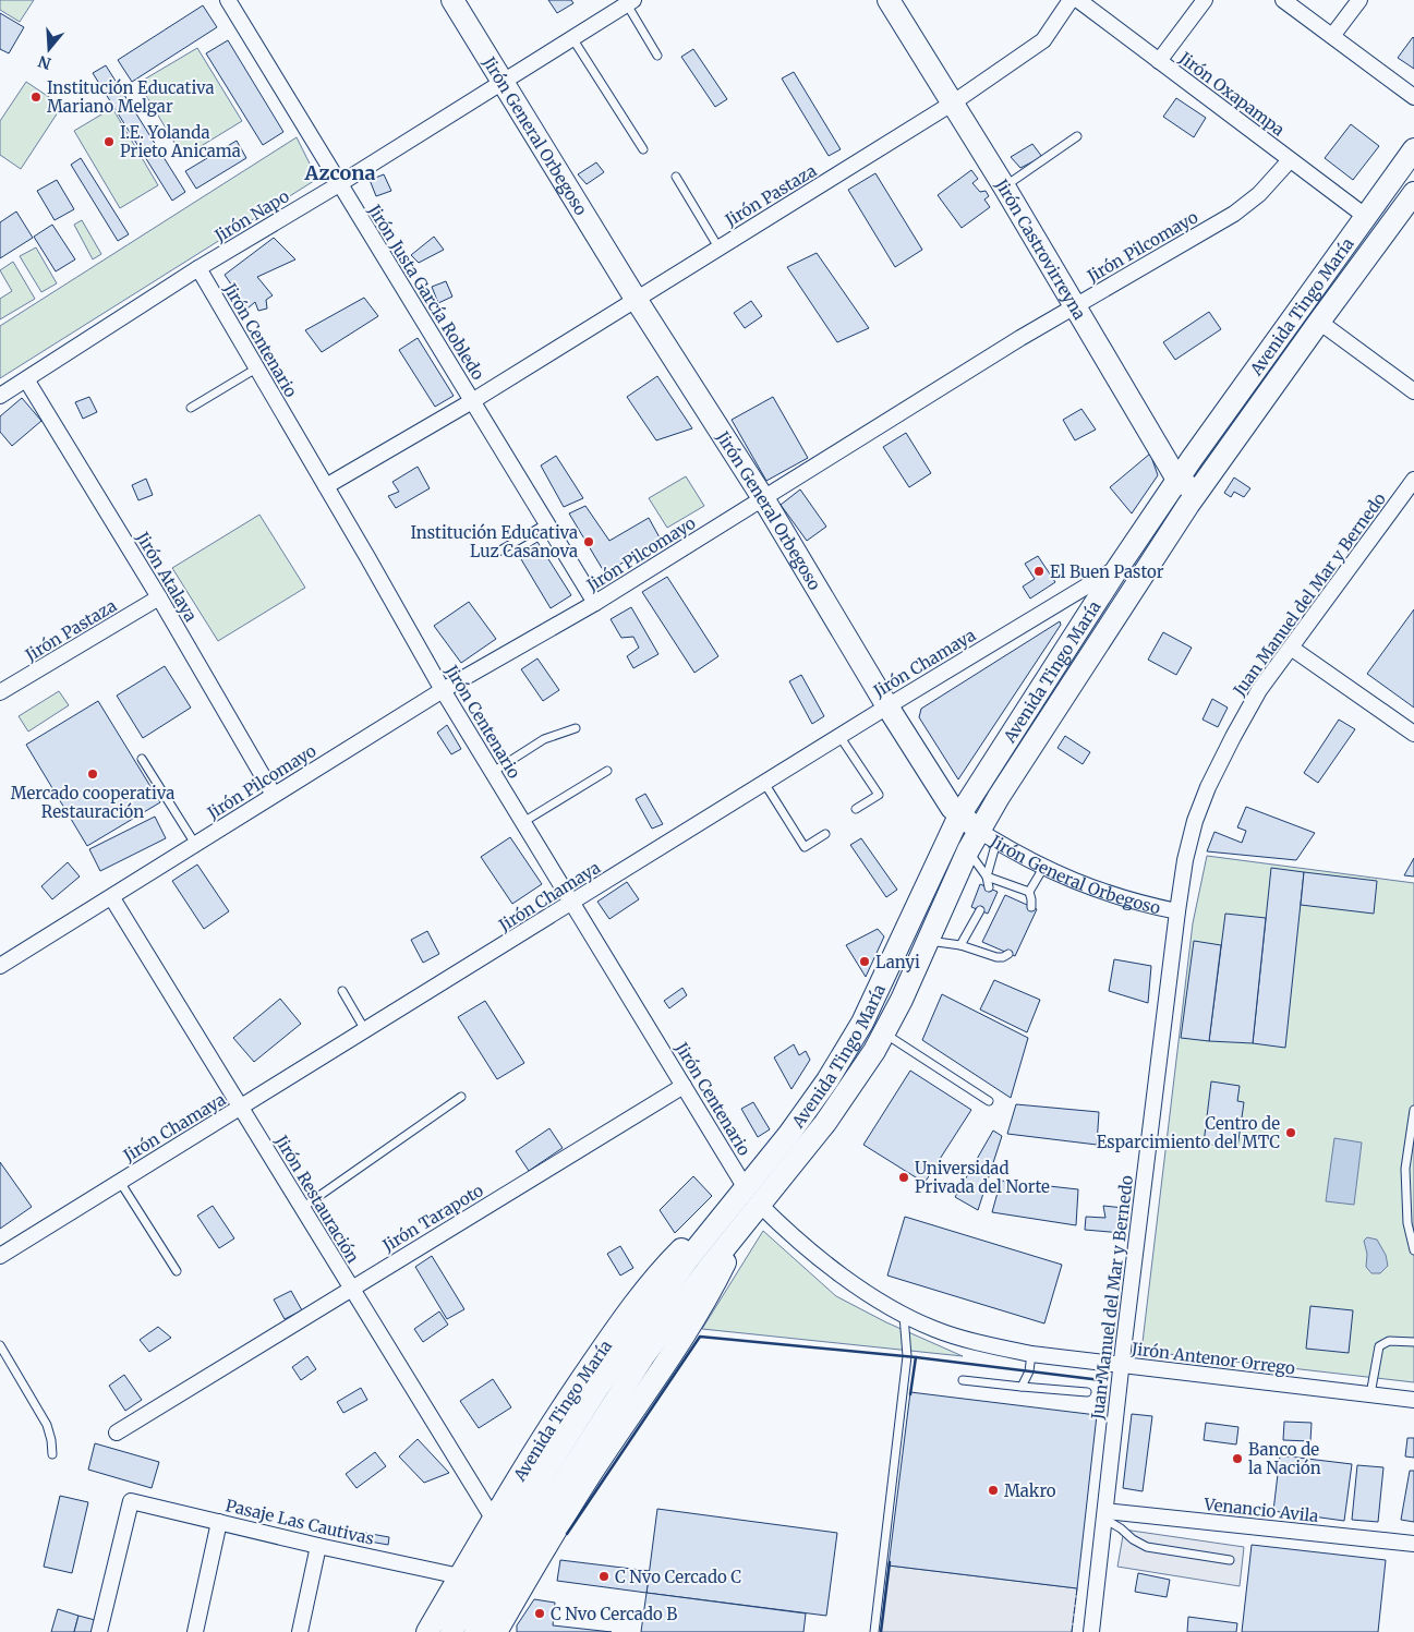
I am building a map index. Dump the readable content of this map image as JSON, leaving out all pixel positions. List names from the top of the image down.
{
  "streets": {
    "main road": ["Jirón General Orbegoso", "Jirón Castrovirreyna", "Avenida Tingo María"],
    "street": [
      "Jirón Oxapampa",
      "Jirón Pastaza",
      "Jirón Napo",
      "Jirón Pilcomayo",
      "Jirón Justa García Robledo",
      "Jirón Centenario",
      "Jirón Atalaya",
      "Juan Manuel del Mar y Bernedo",
      "Jirón Chamaya",
      "Jirón Restauración",
      "Jirón Tarapoto",
      "Jirón Antenor Orrego",
      "Venancio Avila",
      "Pasaje Las Cautivas"
    ]
  },
  "crossings": [
    ["Jirón Oxapampa", "Jirón Pilcomayo"],
    ["Jirón Oxapampa", "Avenida Tingo María"],
    ["Jirón General Orbegoso", "Jirón Pastaza"],
    ["Jirón General Orbegoso", "Jirón Napo"],
    ["Jirón General Orbegoso", "Jirón Pilcomayo"],
    ["Jirón General Orbegoso", "Avenida Tingo María"],
    ["Jirón General Orbegoso", "Juan Manuel del Mar y Bernedo"],
    ["Jirón General Orbegoso", "Jirón Chamaya"],
    ["Jirón Pastaza", "Jirón Castrovirreyna"],
    ["Jirón Pastaza", "Jirón Justa García Robledo"],
    ["Jirón Pastaza", "Jirón Centenario"],
    ["Jirón Pastaza", "Jirón Atalaya"],
    ["Jirón Napo", "Jirón Justa García Robledo"],
    ["Jirón Napo", "Jirón Centenario"],
    ["Jirón Napo", "Jirón Atalaya"],
    ["Jirón Pilcomayo", "Jirón Castrovirreyna"],
    ["Jirón Pilcomayo", "Jirón Justa García Robledo"],
    ["Jirón Pilcomayo", "Jirón Centenario"],
    ["Jirón Pilcomayo", "Jirón Atalaya"],
    ["Jirón Pilcomayo", "Jirón Restauración"],
    ["Jirón Castrovirreyna", "Avenida Tingo María"],
    ["Avenida Tingo María", "Jirón Centenario"],
    ["Avenida Tingo María", "Jirón Chamaya"],
    ["Avenida Tingo María", "Jirón Restauración"],
    ["Avenida Tingo María", "Jirón Antenor Orrego"],
    ["Avenida Tingo María", "Pasaje Las Cautivas"],
    ["Jirón Centenario", "Jirón Chamaya"],
    ["Jirón Centenario", "Jirón Tarapoto"],
    ["Jirón Centenario", "Jirón Antenor Orrego"],
    ["Juan Manuel del Mar y Bernedo", "Jirón Antenor Orrego"],
    ["Juan Manuel del Mar y Bernedo", "Venancio Avila"],
    ["Jirón Chamaya", "Jirón Restauración"],
    ["Jirón Restauración", "Jirón Tarapoto"]
  ],
  "districts": ["Azcona"],
  "places": [
    "Institución Educativa Mariano Melgar",
    "I.E. Yolanda Prieto Anicama",
    "Institución Educativa Luz Casanova",
    "El Buen Pastor",
    "Mercado cooperativa Restauración",
    "Lanyi",
    "Centro de Esparcimiento del MTC",
    "Universidad Privada del Norte",
    "Banco de la Nación",
    "Makro",
    "C Nvo Cercado C",
    "C Nvo Cercado B"
  ],
  "north": "bottom"
}
